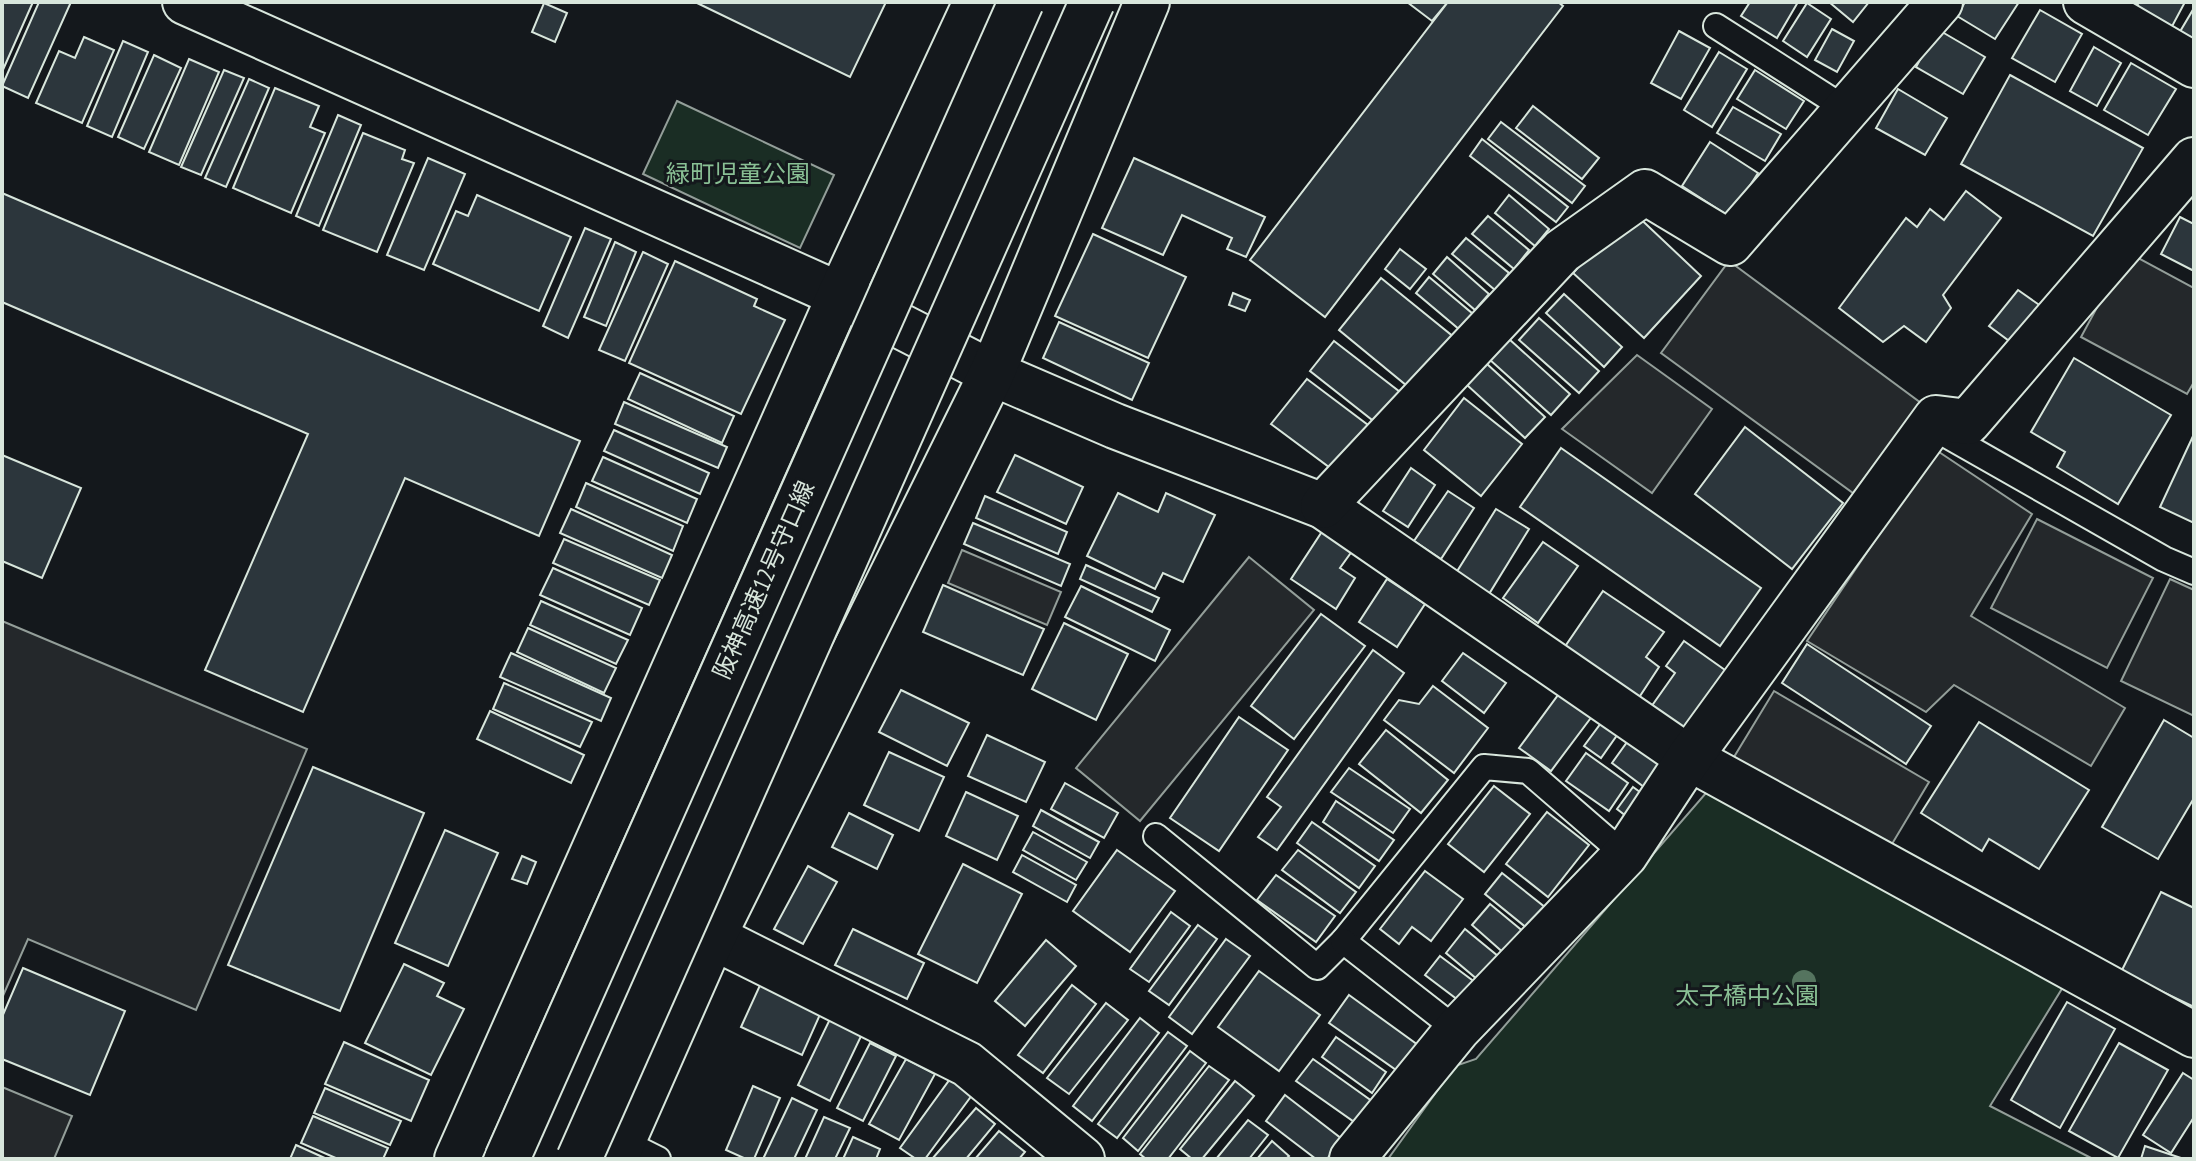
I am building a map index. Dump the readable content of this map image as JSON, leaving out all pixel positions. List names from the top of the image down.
{
  "streets": {
    "main road": ["阪神高速12号守口線"]
  },
  "parks": ["緑町児童公園", "太子橋中公園"]
}
